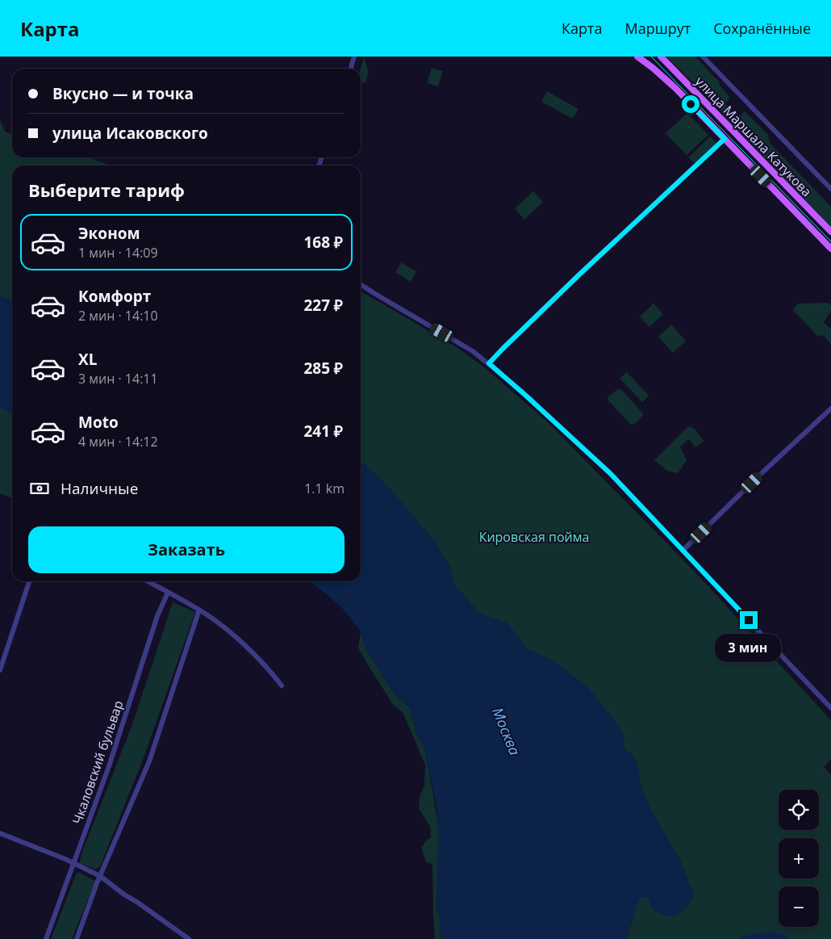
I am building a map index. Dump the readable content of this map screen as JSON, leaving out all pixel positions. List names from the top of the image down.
{
  "streets": {
    "main road": ["улица Маршала Катукова"],
    "street": ["Чкаловский бульвар"]
  },
  "water": ["Москва"],
  "parks": ["Кировская пойма"],
  "page": {
    "header": "Карта",
    "nav": ["Карта", "Маршрут", "Сохранённые"],
    "banner": ["Вкусно — и точка", "улица Исаковского"],
    "heading": "Выберите тариф",
    "list": [
      {
        "name": "Эконом",
        "note": "1 мин · 14:09",
        "value": "168 ₽"
      },
      {
        "name": "Комфорт",
        "note": "2 мин · 14:10",
        "value": "227 ₽"
      },
      {
        "name": "XL",
        "note": "3 мин · 14:11",
        "value": "285 ₽"
      },
      {
        "name": "Moto",
        "note": "4 мин · 14:12",
        "value": "241 ₽"
      }
    ],
    "pay": ["Наличные", "1.1 km"],
    "buttons": "Заказать",
    "bubble": "3 мин",
    "map_buttons": ["+", "−"]
  }
}
